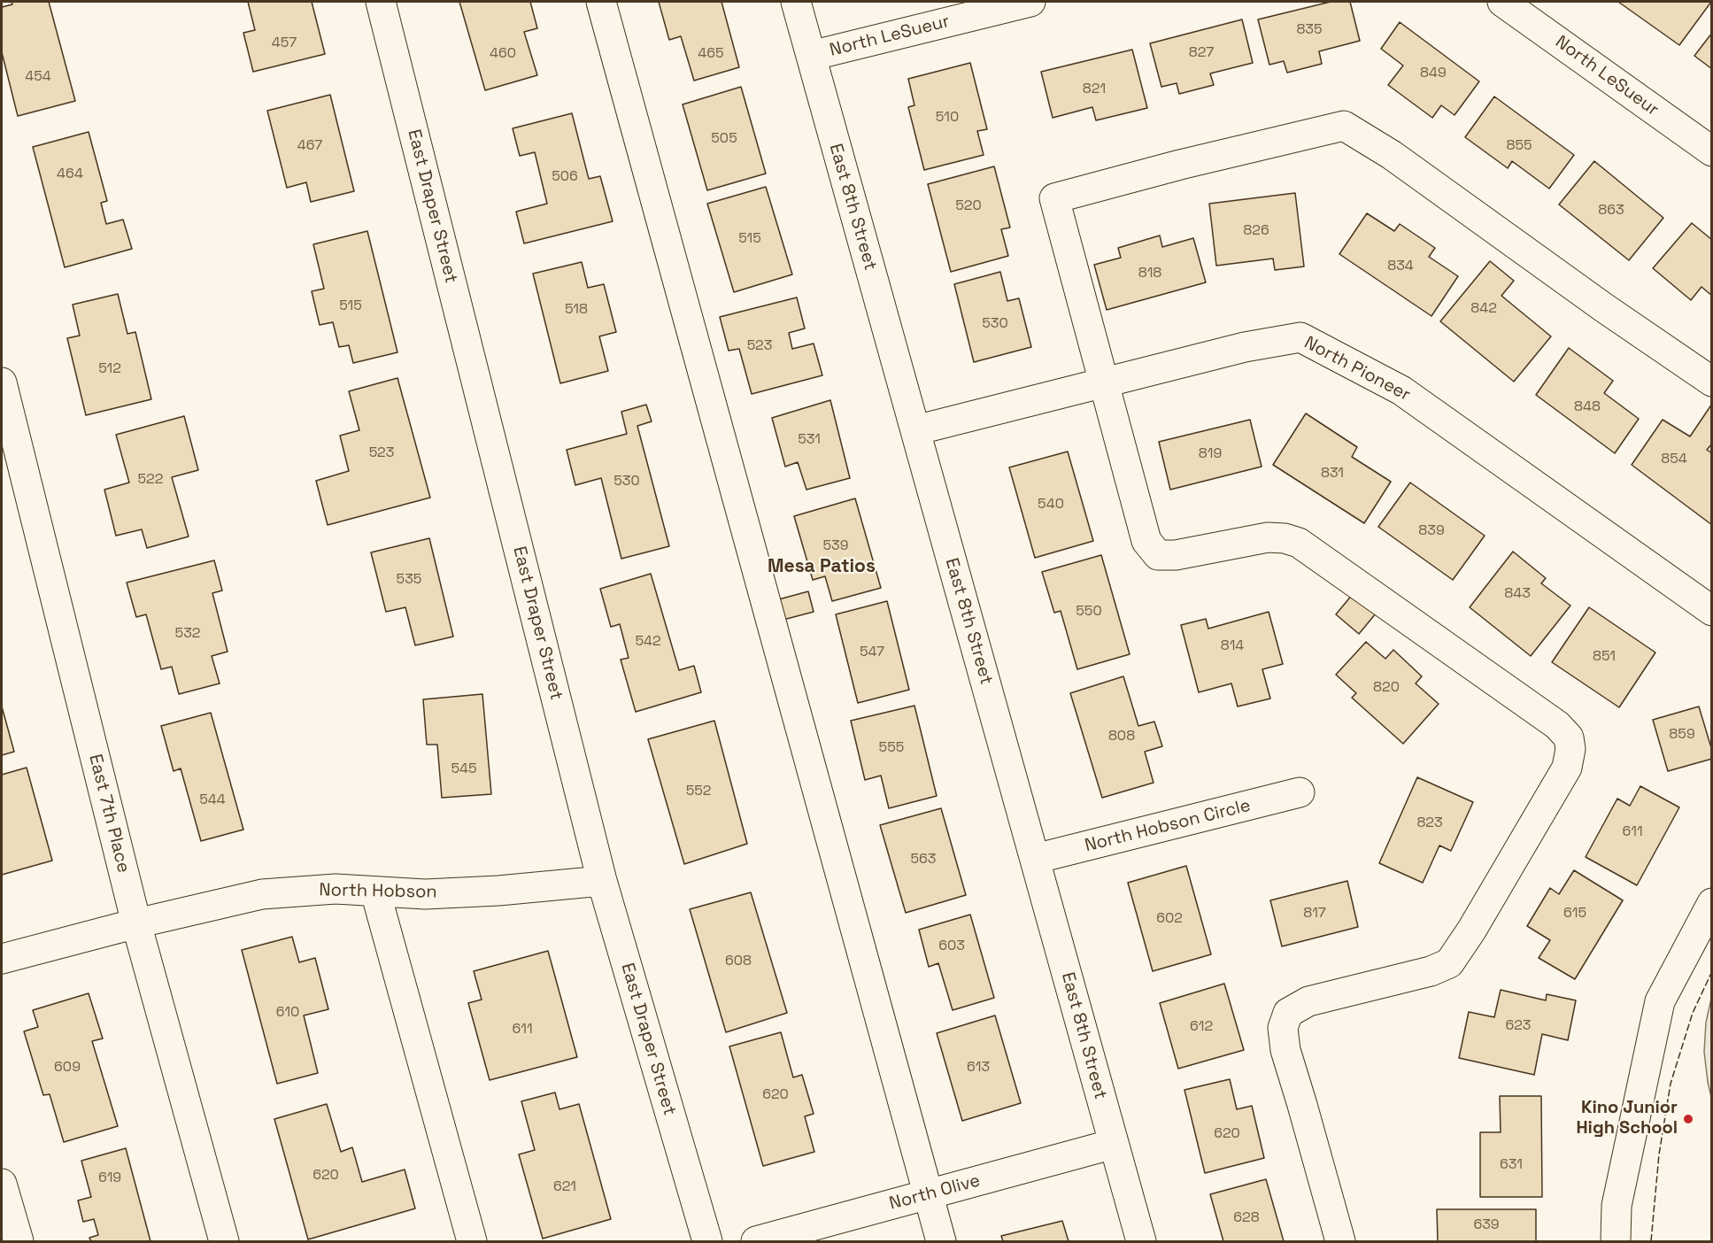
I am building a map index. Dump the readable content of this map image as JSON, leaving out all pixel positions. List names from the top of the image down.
{
  "streets": {
    "street": [
      "North LeSueur",
      "East Draper Street",
      "East 8th Street",
      "North Pioneer",
      "East 7th Place",
      "North Hobson Circle",
      "North Hobson",
      "North Olive"
    ]
  },
  "crossings": [
    ["North LeSueur", "East 8th Street"],
    ["East Draper Street", "North Hobson"],
    ["East 8th Street", "North Pioneer"],
    ["East 8th Street", "North Hobson Circle"],
    ["East 8th Street", "North Olive"],
    ["East 7th Place", "North Hobson"]
  ],
  "districts": ["Mesa Patios"],
  "places": ["Kino Junior High School"],
  "house_numbers": [
    "835",
    "457",
    "827",
    "460",
    "465",
    "849",
    "454",
    "821",
    "510",
    "505",
    "467",
    "855",
    "464",
    "506",
    "520",
    "863",
    "826",
    "515",
    "834",
    "818",
    "515",
    "842",
    "518",
    "530",
    "523",
    "512",
    "848",
    "531",
    "523",
    "819",
    "854",
    "831",
    "522",
    "530",
    "540",
    "839",
    "539",
    "535",
    "843",
    "550",
    "532",
    "542",
    "814",
    "547",
    "851",
    "820",
    "859",
    "808",
    "555",
    "545",
    "552",
    "544",
    "823",
    "611",
    "563",
    "817",
    "615",
    "602",
    "603",
    "608",
    "610",
    "623",
    "612",
    "611",
    "609",
    "613",
    "620",
    "620",
    "631",
    "620",
    "619",
    "621",
    "628",
    "639"
  ]
}
